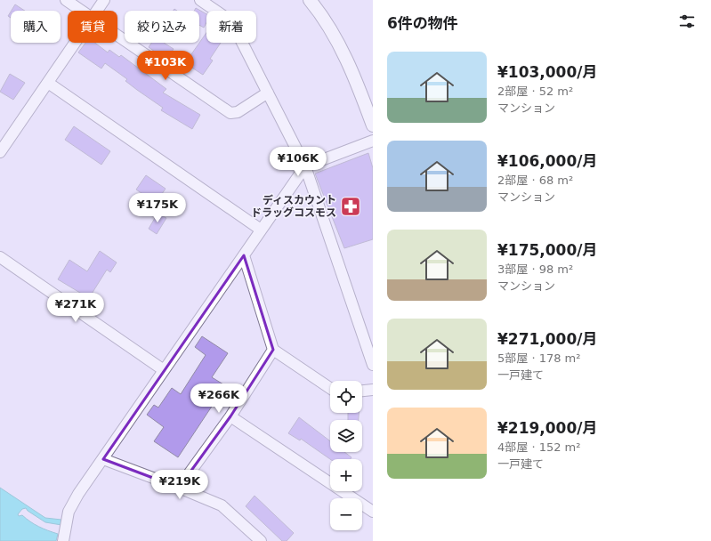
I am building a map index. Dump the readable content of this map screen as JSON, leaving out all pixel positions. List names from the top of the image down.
{
  "places": {
    "pharmacy": ["ディスカウント ドラッグコスモス"]
  },
  "page": {
    "heading": "6件の物件",
    "chip": [
      "購入",
      "賃貸",
      "絞り込み",
      "新着"
    ],
    "list": [
      {
        "name": "¥103,000/月",
        "note": "2部屋 · 52 m² · マンション"
      },
      {
        "name": "¥106,000/月",
        "note": "2部屋 · 68 m² · マンション"
      },
      {
        "name": "¥175,000/月",
        "note": "3部屋 · 98 m² · マンション"
      },
      {
        "name": "¥271,000/月",
        "note": "5部屋 · 178 m² · 一戸建て"
      },
      {
        "name": "¥219,000/月",
        "note": "4部屋 · 152 m² · 一戸建て"
      }
    ],
    "price": [
      "¥103K",
      "¥106K",
      "¥175K",
      "¥271K",
      "¥266K",
      "¥219K"
    ],
    "map_buttons": ["+", "−"]
  }
}
